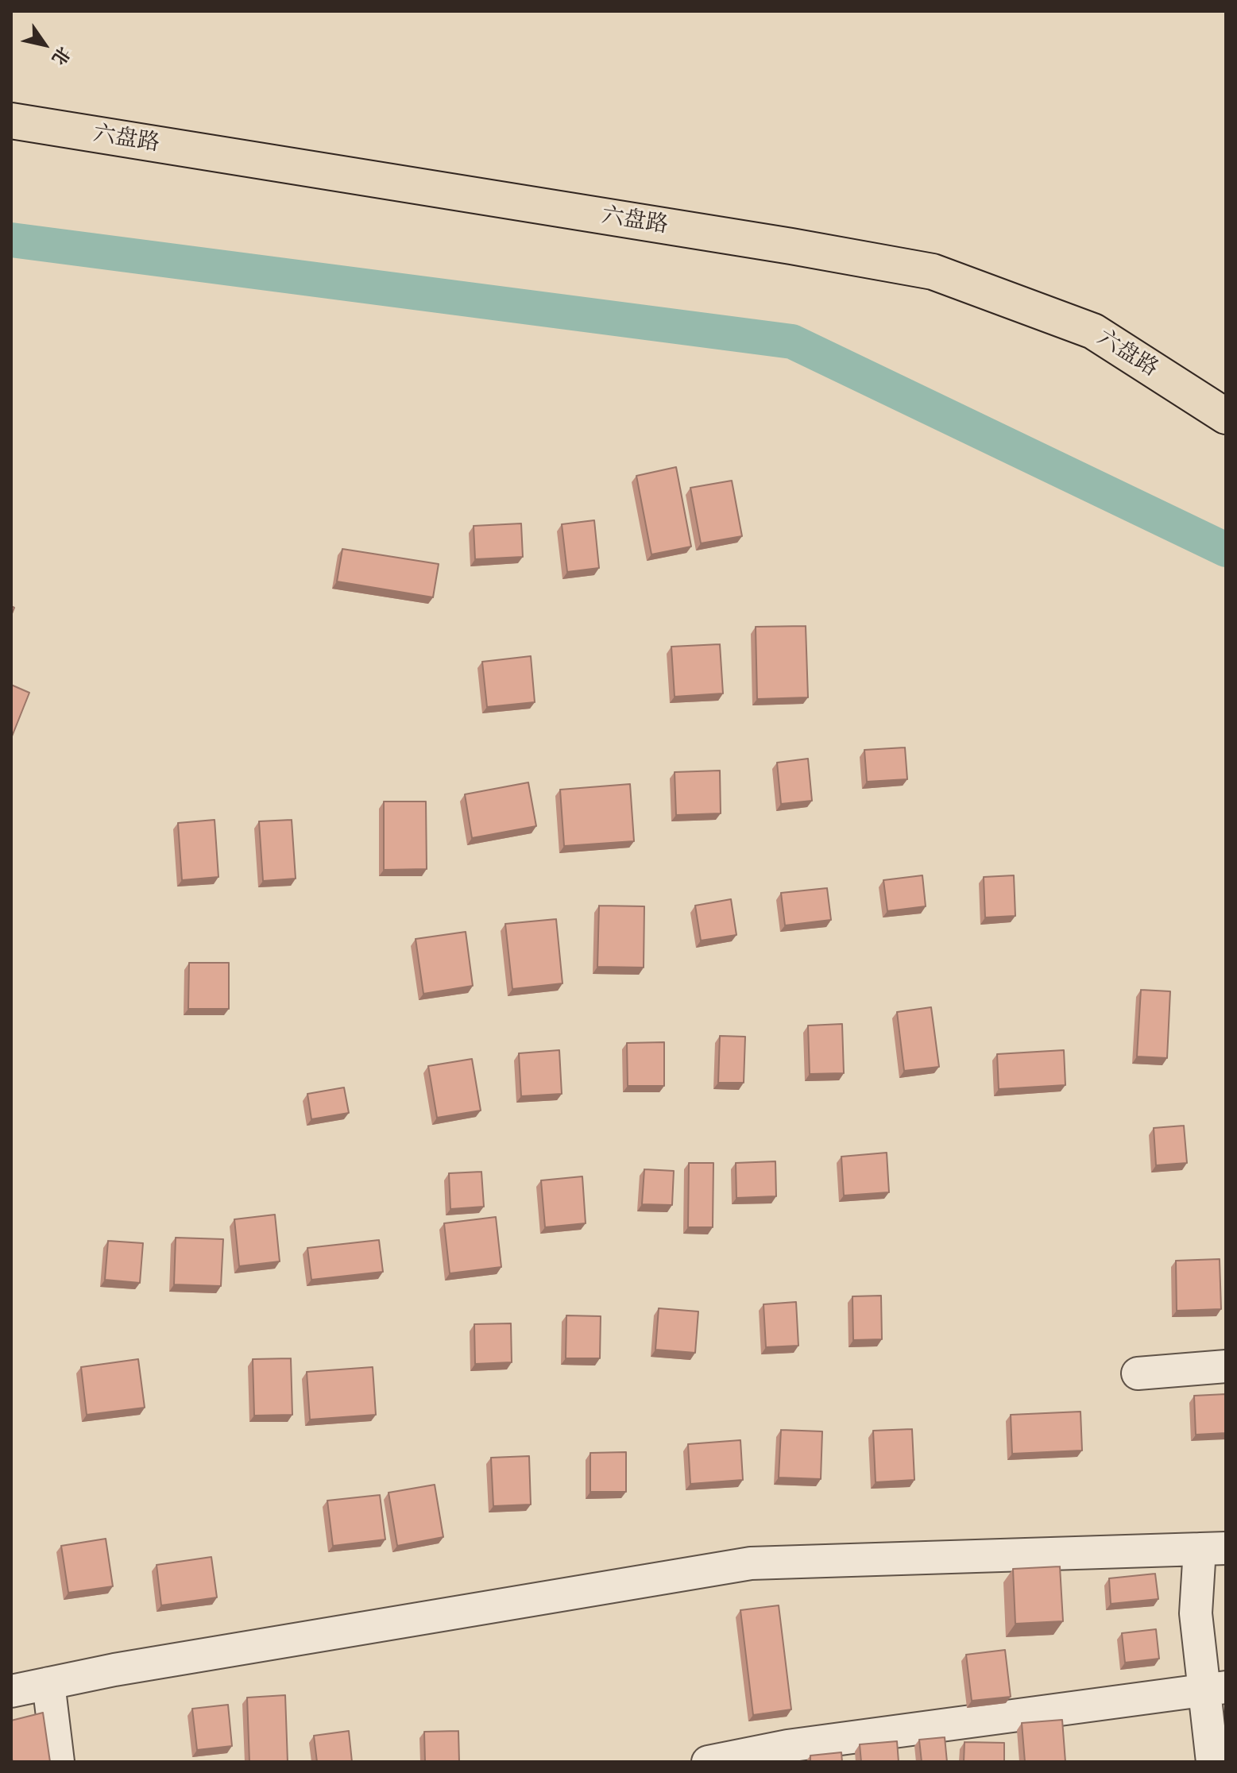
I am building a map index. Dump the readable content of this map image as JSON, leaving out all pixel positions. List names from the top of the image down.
{
  "streets": {
    "main road": ["六盘路"]
  },
  "north": "bottom right"
}
